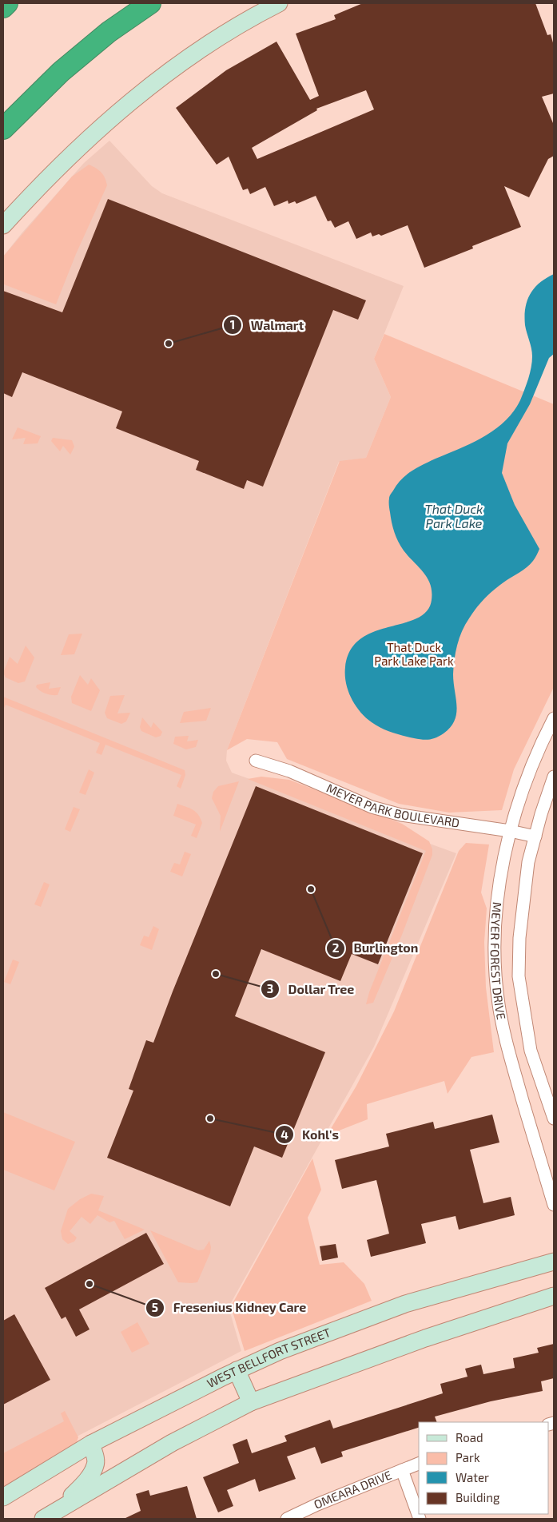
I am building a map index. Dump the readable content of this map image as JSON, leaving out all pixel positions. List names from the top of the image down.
{
  "streets": {
    "main road": ["WEST BELLFORT STREET"],
    "street": ["MEYER PARK BOULEVARD", "MEYER FOREST DRIVE", "OMEARA DRIVE"]
  },
  "crossings": [
    ["MEYER PARK BOULEVARD", "MEYER FOREST DRIVE"]
  ],
  "water": ["That Duck Park Lake"],
  "parks": ["That Duck Park Lake Park"],
  "places": [
    "Walmart",
    "Burlington",
    "Dollar Tree",
    "Kohl's",
    "Fresenius Kidney Care"
  ],
  "legend": [
    "Road",
    "Park",
    "Water",
    "Building"
  ]
}
